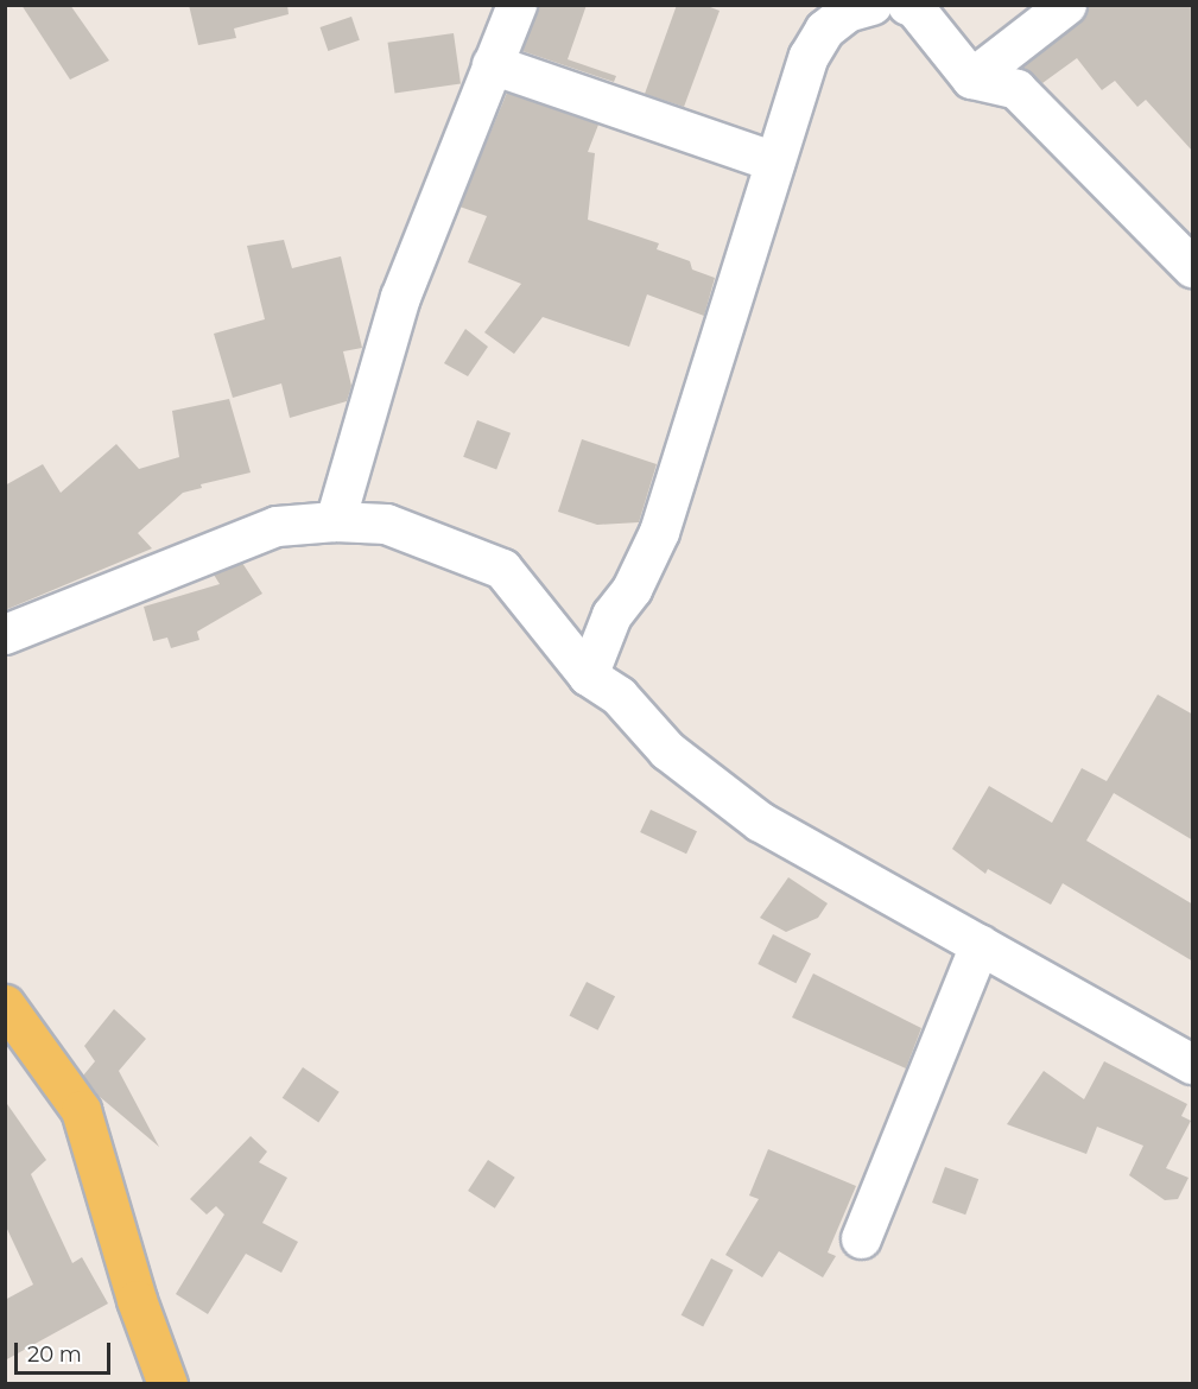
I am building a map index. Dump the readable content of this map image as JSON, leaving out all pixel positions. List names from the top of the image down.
{
  "scale_bar": "20 m"
}
